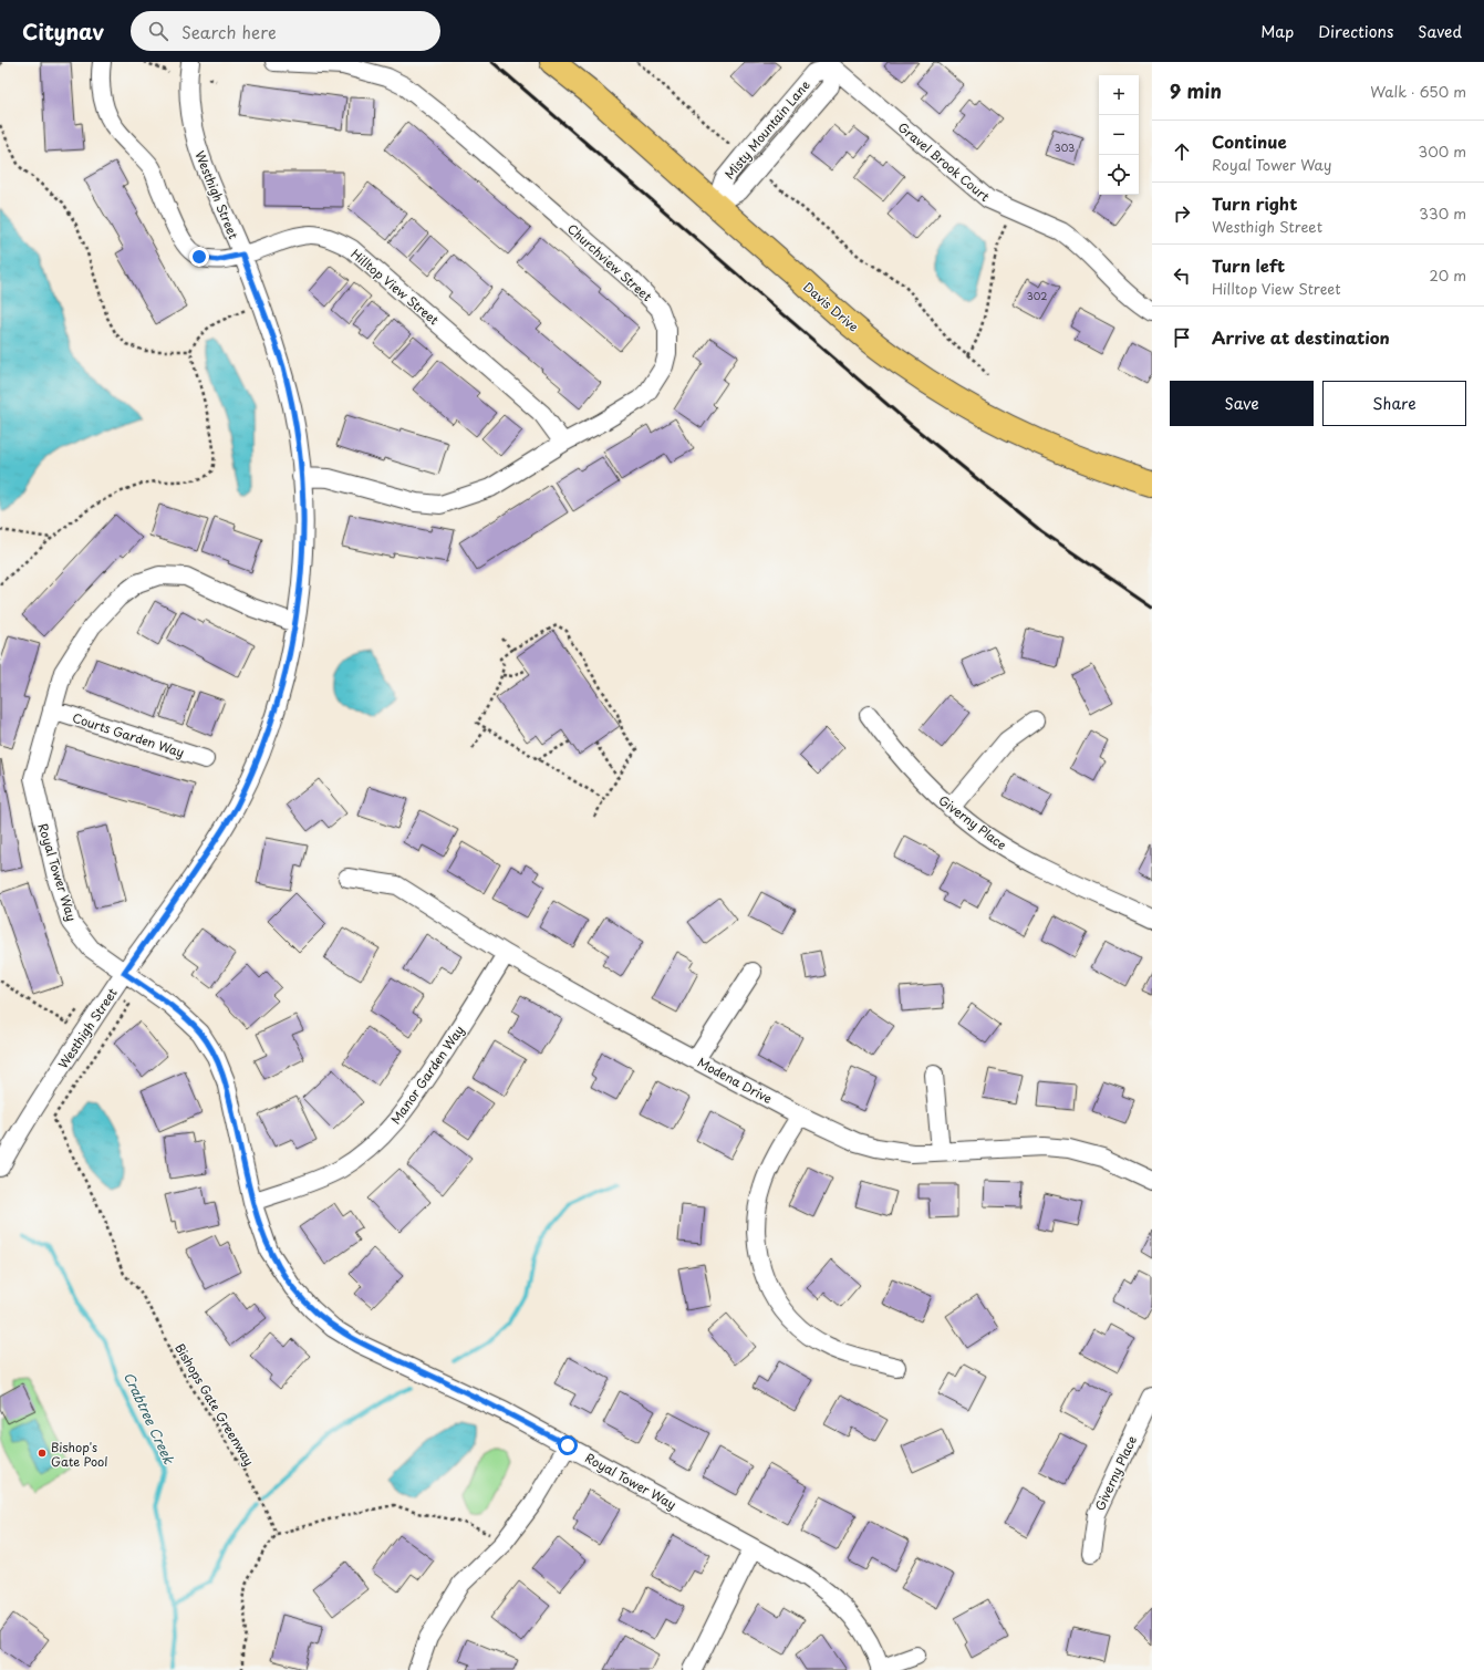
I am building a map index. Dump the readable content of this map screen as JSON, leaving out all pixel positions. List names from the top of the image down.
{
  "streets": {
    "main road": ["Davis Drive"],
    "street": [
      "Misty Mountain Lane",
      "Gravel Brook Court",
      "Westhigh Street",
      "Churchview Street",
      "Hilltop View Street",
      "Courts Garden Way",
      "Giverny Place",
      "Royal Tower Way",
      "Manor Garden Way",
      "Modena Drive"
    ],
    "path": ["Bishops Gate Greenway"]
  },
  "crossings": [
    ["Misty Mountain Lane", "Gravel Brook Court"],
    ["Misty Mountain Lane", "Davis Drive"],
    ["Westhigh Street", "Churchview Street"],
    ["Westhigh Street", "Hilltop View Street"],
    ["Westhigh Street", "Royal Tower Way"],
    ["Churchview Street", "Hilltop View Street"],
    ["Courts Garden Way", "Royal Tower Way"],
    ["Royal Tower Way", "Manor Garden Way"],
    ["Manor Garden Way", "Modena Drive"]
  ],
  "water": ["Crabtree Creek"],
  "places": ["Bishop's Gate Pool"],
  "house_numbers": ["303", "302"],
  "page": {
    "header": "Citynav",
    "search": "Search here",
    "nav": ["Map", "Directions", "Saved"],
    "heading": ["9 min", "Walk · 650 m"],
    "map_buttons": ["+", "−"],
    "list": [
      ["Continue", "Royal Tower Way", "300 m"],
      ["Turn right", "Westhigh Street", "330 m"],
      ["Turn left", "Hilltop View Street", "20 m"],
      "Arrive at destination"
    ],
    "buttons": ["Save", "Share"]
  }
}
